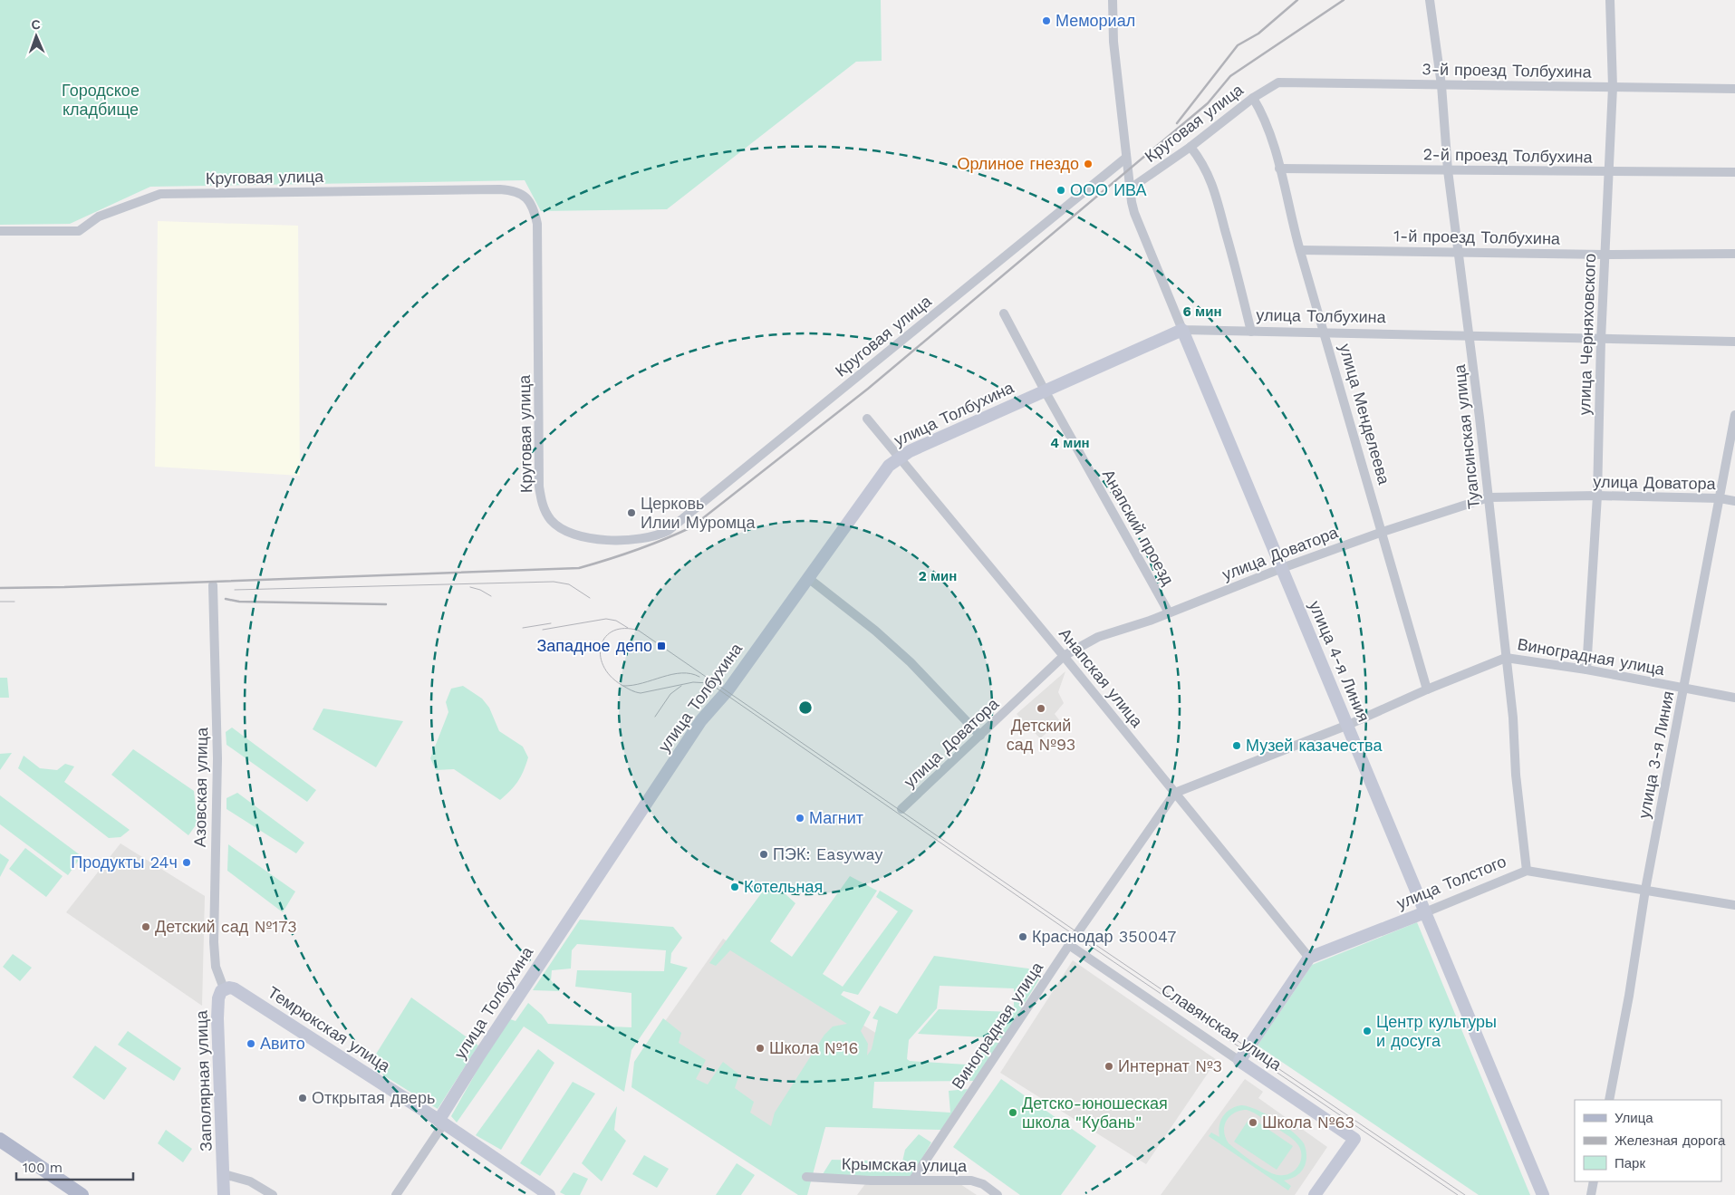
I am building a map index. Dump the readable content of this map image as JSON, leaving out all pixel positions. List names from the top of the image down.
{
  "streets": {
    "street": [
      "3-й проезд Толбухина",
      "Круговая улица",
      "2-й проезд Толбухина",
      "1-й проезд Толбухина",
      "улица Толбухина",
      "улица Черняховского",
      "улица Менделеева",
      "Туапсинская улица",
      "улица Доватора",
      "Анапский проезд",
      "Виноградная улица",
      "улица 4-я Линия",
      "Анапская улица",
      "улица 3-я Линия",
      "Азовская улица",
      "улица Толстого",
      "Славянская улица",
      "Темрюкская улица",
      "Заполярная улица",
      "Крымская улица"
    ]
  },
  "crossings": [
    ["3-й проезд Толбухина", "Круговая улица"],
    ["3-й проезд Толбухина", "улица Черняховского"],
    ["3-й проезд Толбухина", "Туапсинская улица"],
    ["Круговая улица", "улица Менделеева"],
    ["Круговая улица", "улица 4-я Линия"],
    ["2-й проезд Толбухина", "улица Черняховского"],
    ["2-й проезд Толбухина", "улица Менделеева"],
    ["2-й проезд Толбухина", "Туапсинская улица"],
    ["1-й проезд Толбухина", "улица Черняховского"],
    ["1-й проезд Толбухина", "улица Менделеева"],
    ["1-й проезд Толбухина", "Туапсинская улица"],
    ["улица Толбухина", "улица Черняховского"],
    ["улица Толбухина", "улица Менделеева"],
    ["улица Толбухина", "Туапсинская улица"],
    ["улица Толбухина", "Анапский проезд"],
    ["улица Толбухина", "улица 4-я Линия"],
    ["улица Толбухина", "Анапская улица"],
    ["улица Толбухина", "Темрюкская улица"],
    ["улица Черняховского", "улица Доватора"],
    ["улица Черняховского", "Виноградная улица"],
    ["улица Менделеева", "улица Доватора"],
    ["улица Менделеева", "Виноградная улица"],
    ["Туапсинская улица", "улица Доватора"],
    ["Туапсинская улица", "Виноградная улица"],
    ["Туапсинская улица", "улица Толстого"],
    ["улица Доватора", "Анапский проезд"],
    ["улица Доватора", "улица 4-я Линия"],
    ["улица Доватора", "Анапская улица"],
    ["улица Доватора", "улица 3-я Линия"],
    ["Виноградная улица", "улица 4-я Линия"],
    ["Виноградная улица", "Анапская улица"],
    ["Виноградная улица", "улица 3-я Линия"],
    ["Виноградная улица", "Славянская улица"],
    ["Виноградная улица", "Крымская улица"],
    ["улица 4-я Линия", "улица Толстого"],
    ["Анапская улица", "улица Толстого"],
    ["улица 3-я Линия", "улица Толстого"],
    ["Азовская улица", "Темрюкская улица"],
    ["Азовская улица", "Заполярная улица"],
    ["Темрюкская улица", "Заполярная улица"]
  ],
  "parks": ["Городское кладбище"],
  "places": {
    "other": [
      "Мемориал",
      "Орлиное гнездо",
      "ООО ИВА",
      "Церковь Илии Муромца",
      "Детский сад №93",
      "Музей казачества",
      "Магнит",
      "ПЭК: Easyway",
      "Продукты 24ч",
      "Котельная",
      "Детский cад №173",
      "Краснодар 350047",
      "Центр культуры и досуга",
      "Авито",
      "Школа №16",
      "Интернат №3",
      "Открытая дверь",
      "Детско-юношеская школа \"Кубань\"",
      "Школа №63"
    ],
    "transit": ["Западное депо"]
  },
  "legend": ["Улица", "Железная дорога", "Парк"],
  "scale_bar": "100 m",
  "north": "top",
  "rings": ["6 мин", "4 мин", "2 мин"]
}
